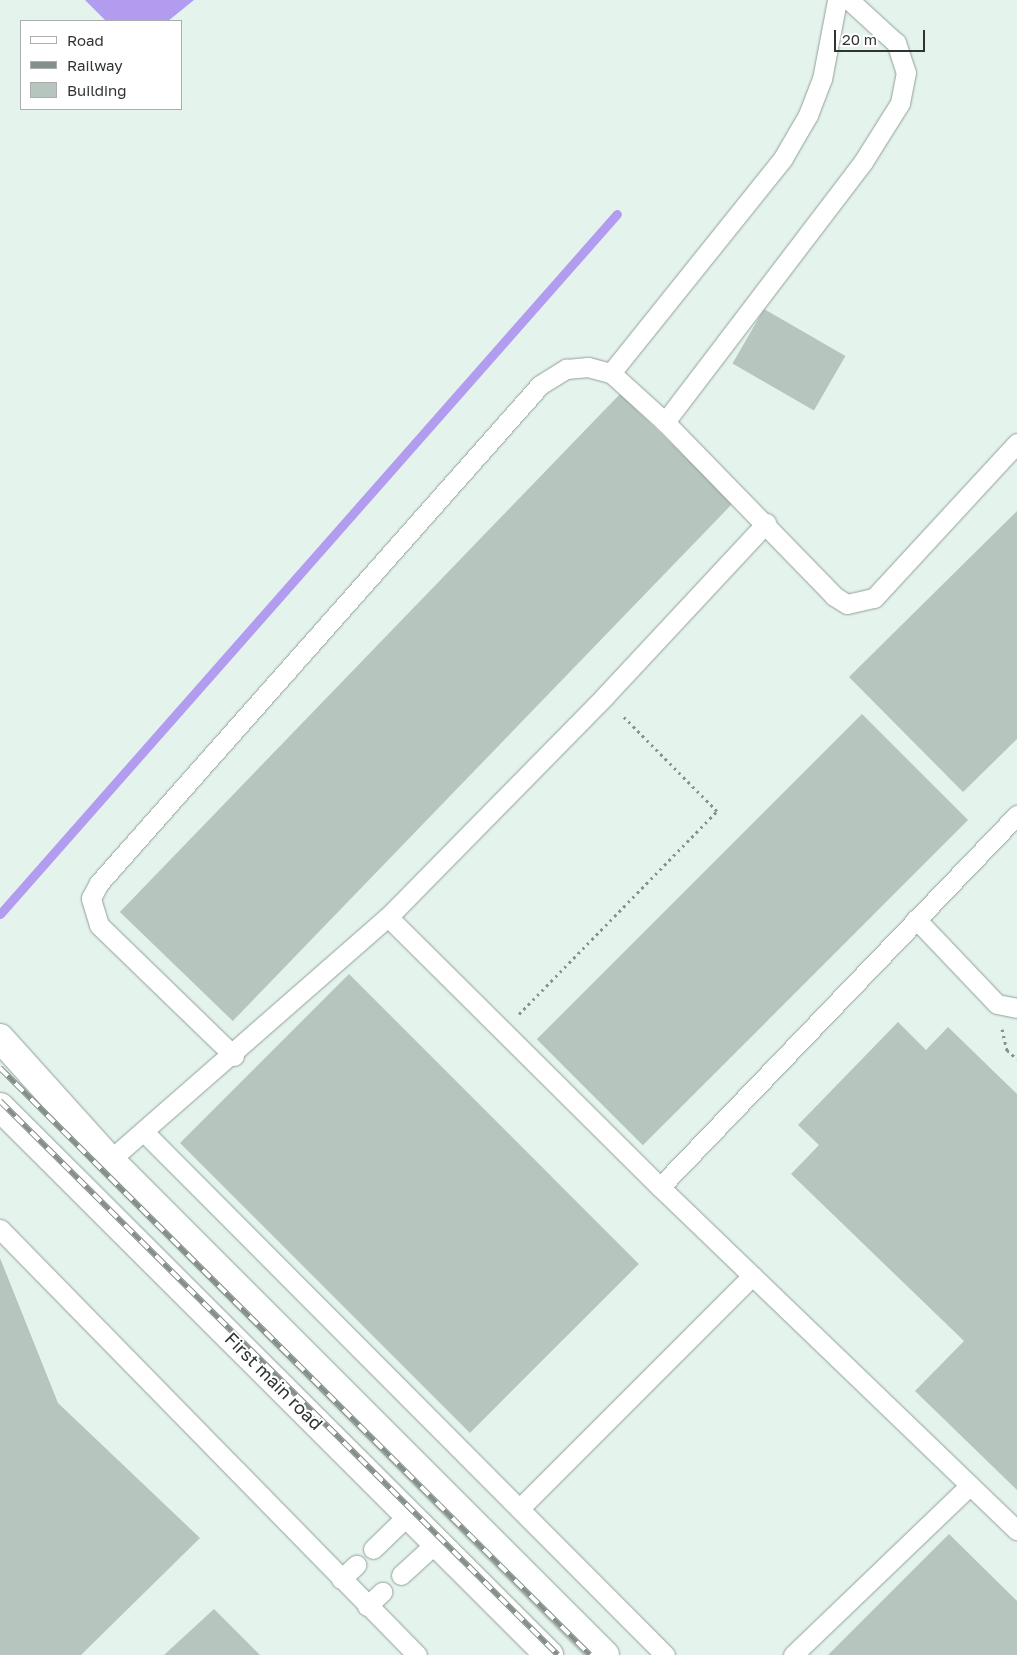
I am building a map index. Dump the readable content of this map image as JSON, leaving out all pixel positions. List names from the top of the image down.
{
  "streets": {
    "street": ["First main road"]
  },
  "legend": ["Road", "Railway", "Building"],
  "scale_bar": "20 m"
}
